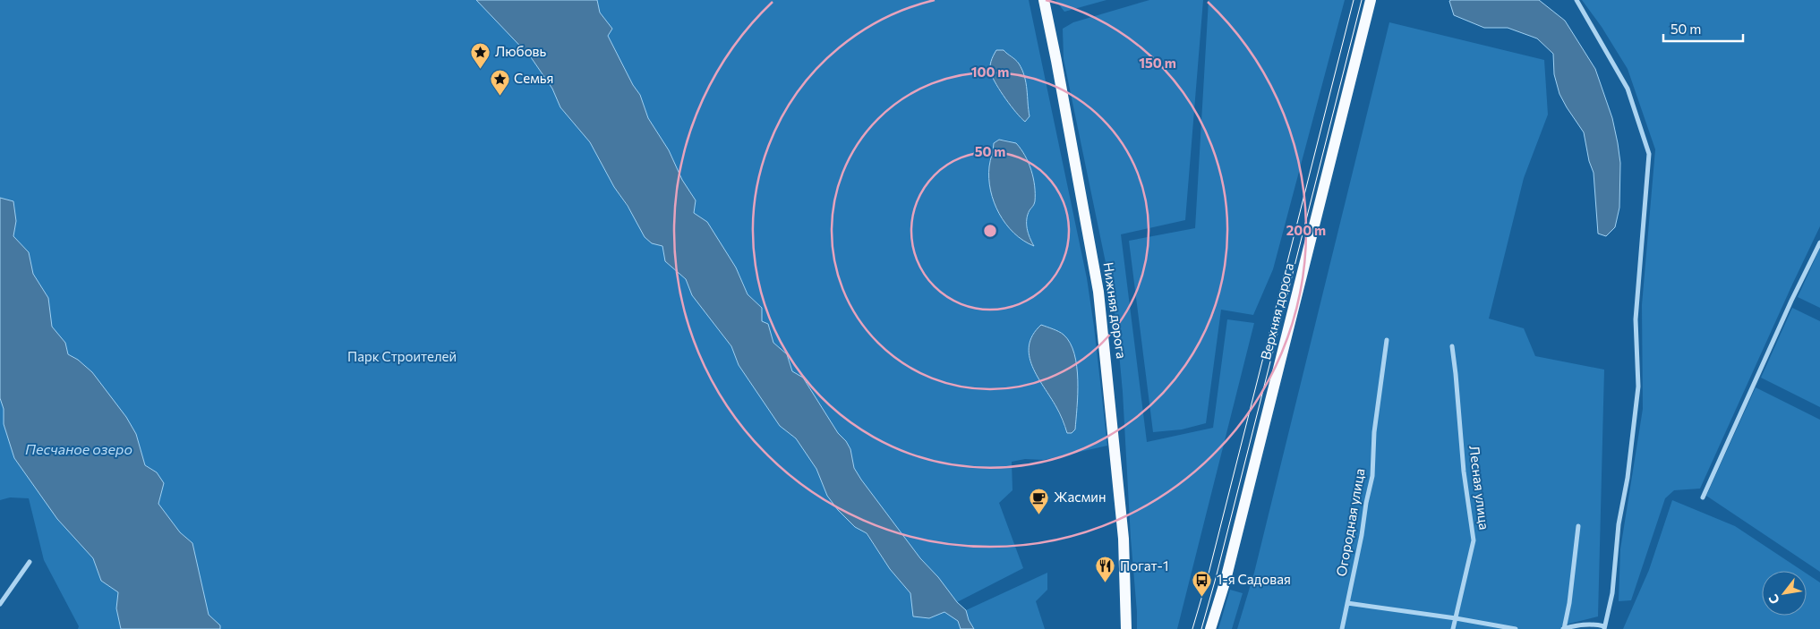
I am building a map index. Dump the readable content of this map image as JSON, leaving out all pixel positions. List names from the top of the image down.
{
  "streets": {
    "main road": ["Нижняя дорога", "Верхняя дорога"],
    "street": ["Лесная улица", "Огородная улица"]
  },
  "water": ["Песчаное озеро"],
  "parks": ["Парк Строителей"],
  "places": {
    "place": ["Любовь", "Семья"],
    "cafe": ["Жасмин"],
    "restaurant": ["Погат-1"],
    "bus stop": ["1-я Садовая"]
  },
  "scale_bar": "50 m",
  "north": "bottom left",
  "rings": [
    "150 m",
    "100 m",
    "50 m",
    "200 m"
  ]
}
